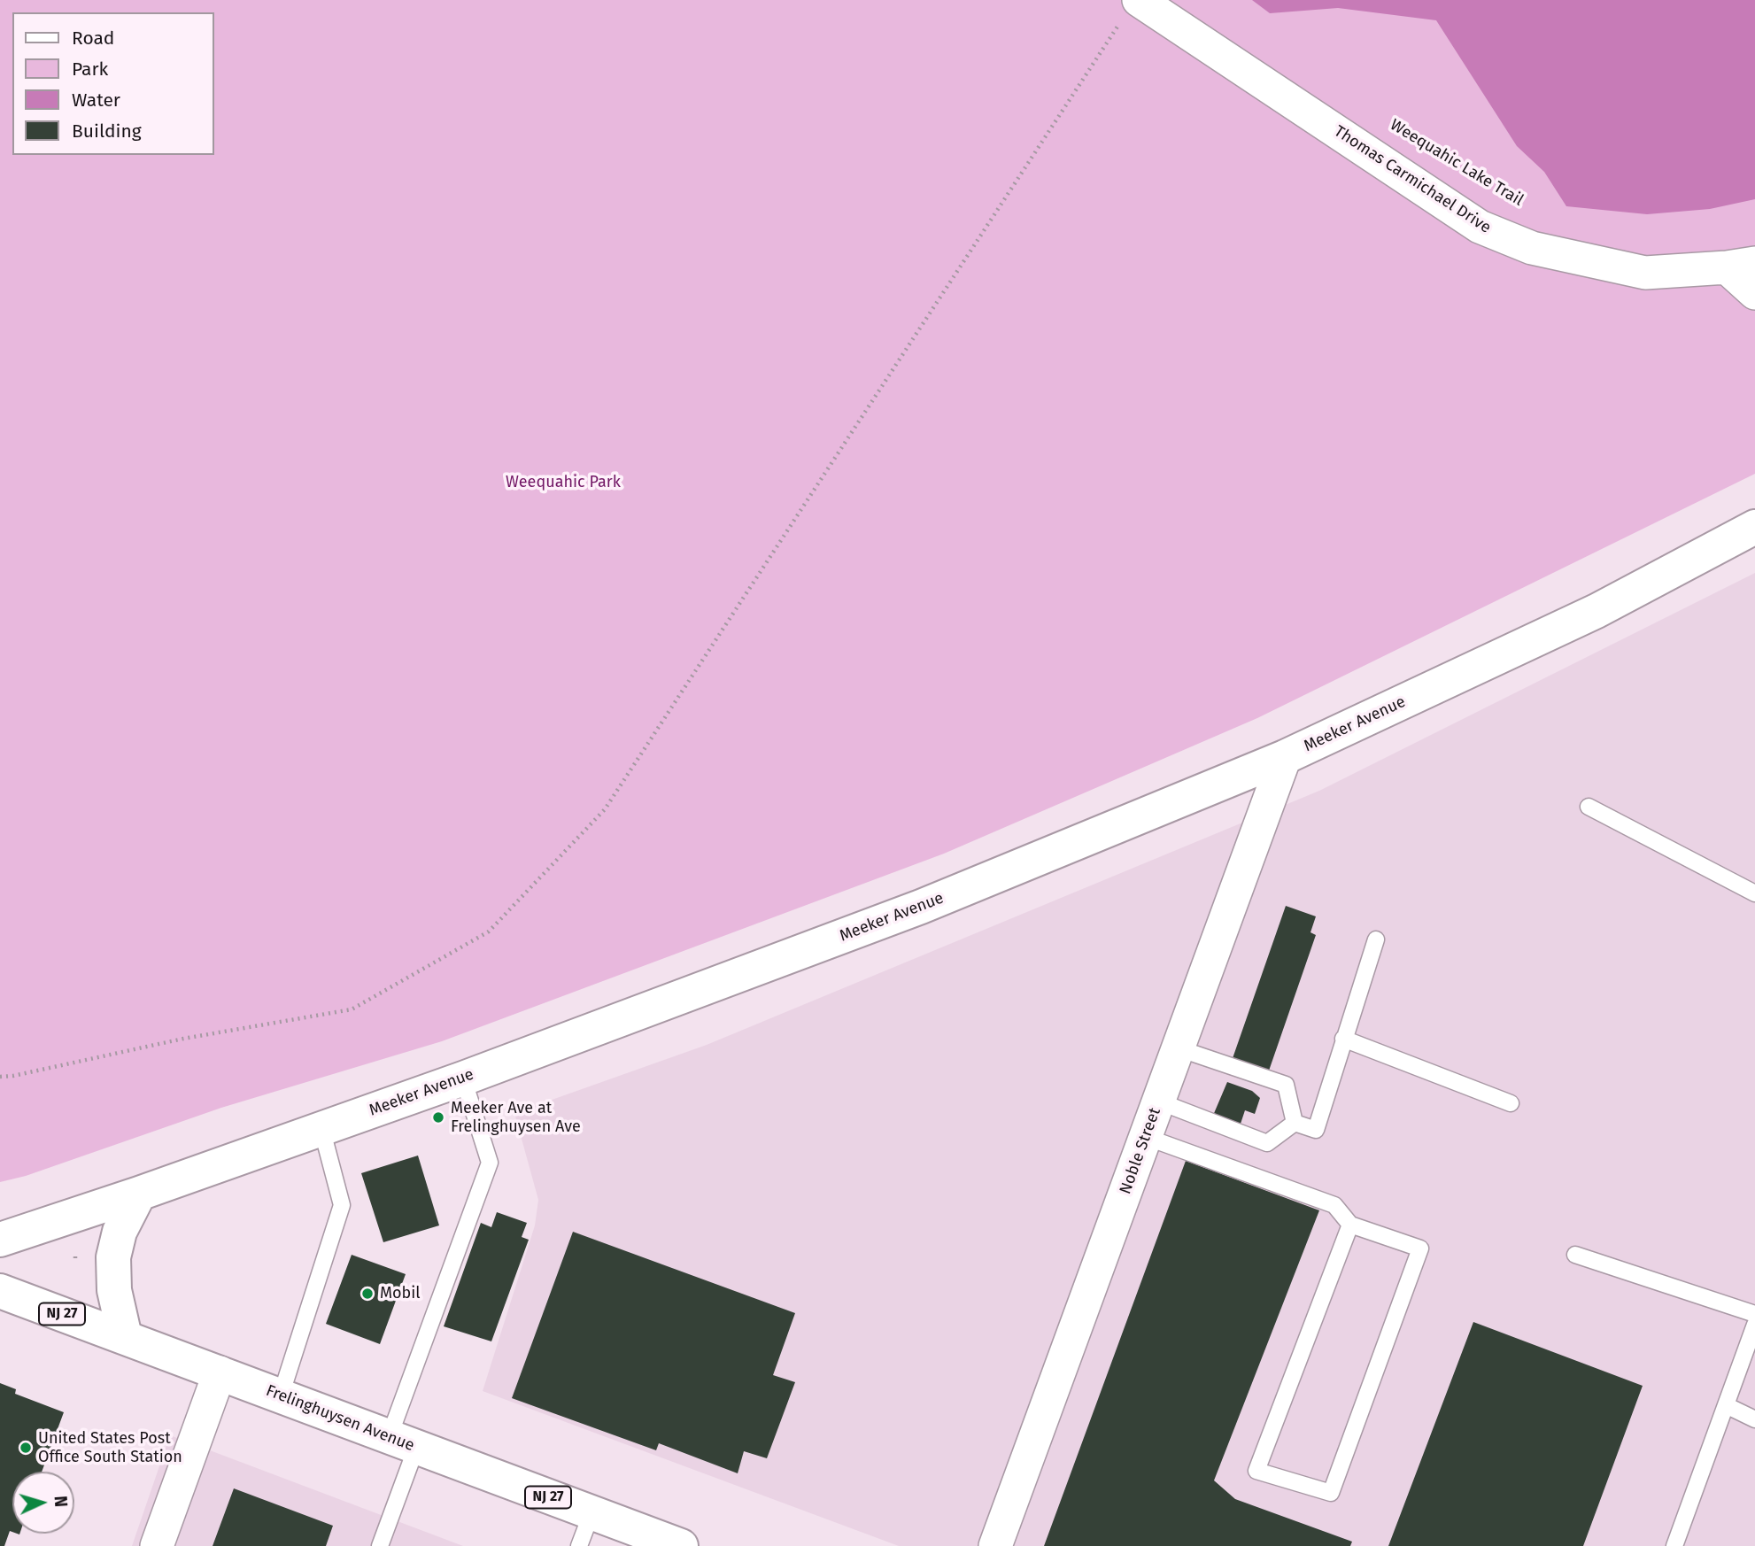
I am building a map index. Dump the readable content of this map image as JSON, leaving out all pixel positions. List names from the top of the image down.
{
  "streets": {
    "main road": ["Meeker Avenue", "NJ 27", "Frelinghuysen Avenue"],
    "street": ["Thomas Carmichael Drive", "Noble Street"]
  },
  "crossings": [
    ["Meeker Avenue", "Noble Street"]
  ],
  "parks": ["Weequahic Park"],
  "places": ["Meeker Ave at Frelinghuysen Ave", "Mobil", "United States Post Office South Station"],
  "legend": [
    "Road",
    "Park",
    "Water",
    "Building"
  ],
  "north": "right"
}
